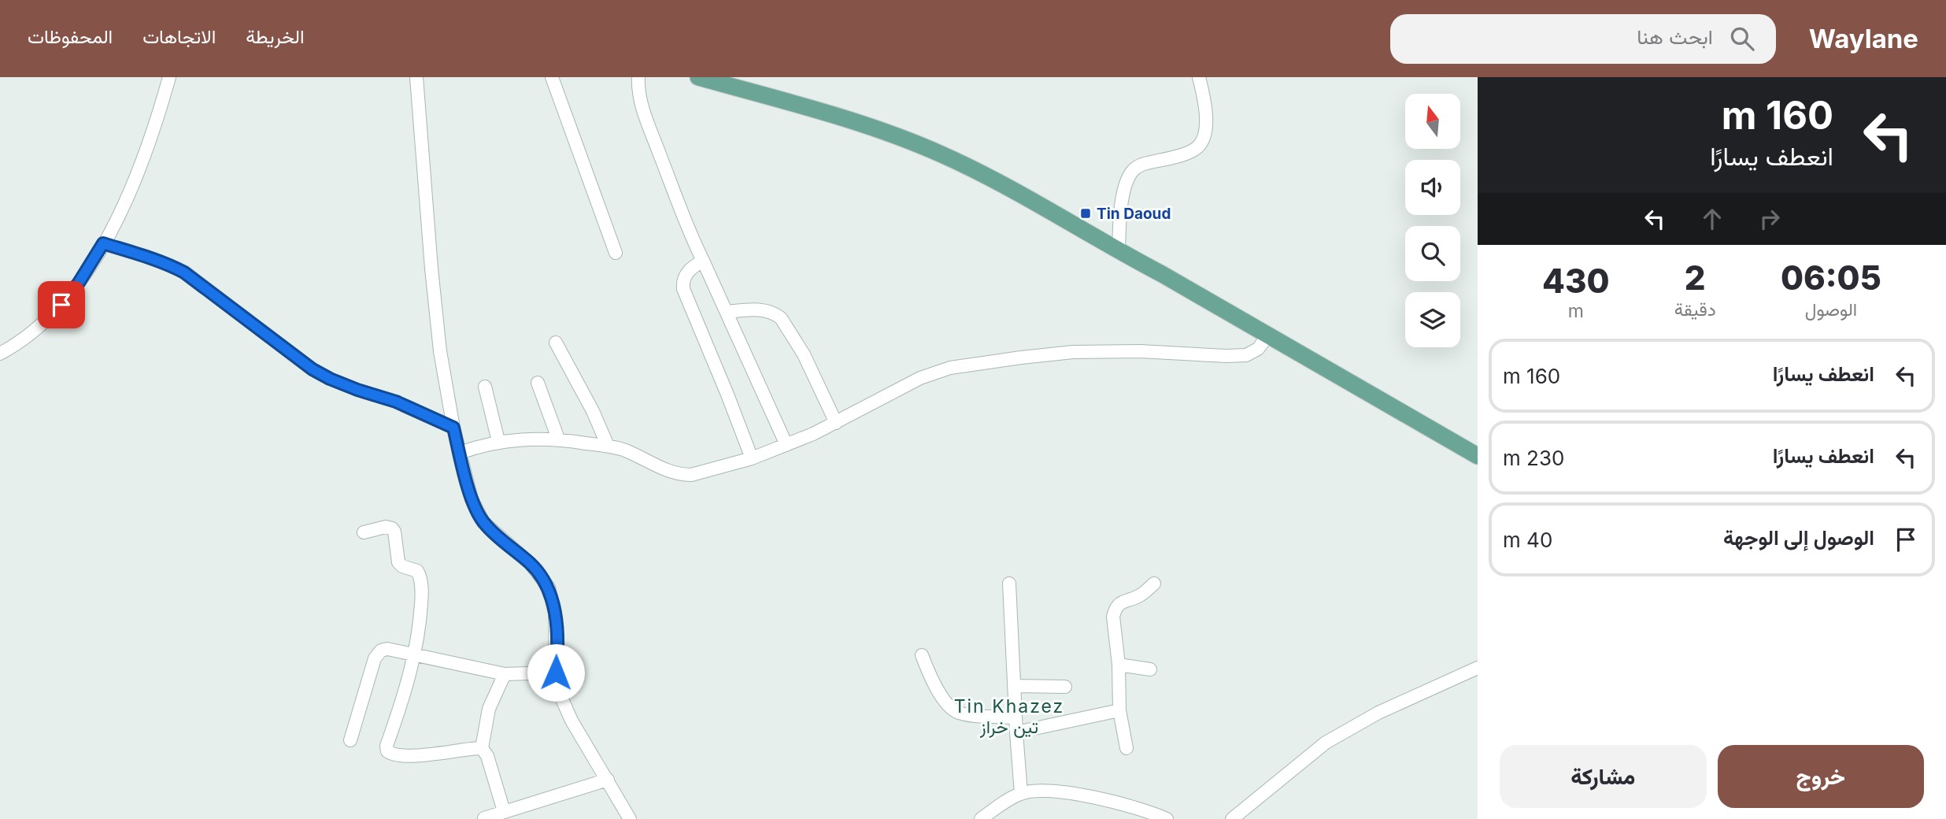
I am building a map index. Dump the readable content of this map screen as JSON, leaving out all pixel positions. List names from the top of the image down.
{
  "districts": ["Tin Khazez تين خراز"],
  "places": {
    "transit": ["Tin Daoud"]
  },
  "north": "top",
  "page": {
    "header": "Waylane",
    "search": "ابحث هنا",
    "nav": ["الخريطة", "الاتجاهات", "المحفوظات"],
    "turn": ["160 m", "انعطف يسارًا"],
    "eta": [
      "06:05",
      "الوصول",
      "2",
      "دقيقة",
      "430",
      "m"
    ],
    "list": [
      {
        "name": "انعطف يسارًا",
        "value": "160 m"
      },
      {
        "name": "انعطف يسارًا",
        "value": "230 m"
      },
      {
        "name": "الوصول إلى الوجهة",
        "value": "40 m"
      }
    ],
    "buttons": ["خروج", "مشاركة"]
  }
}
